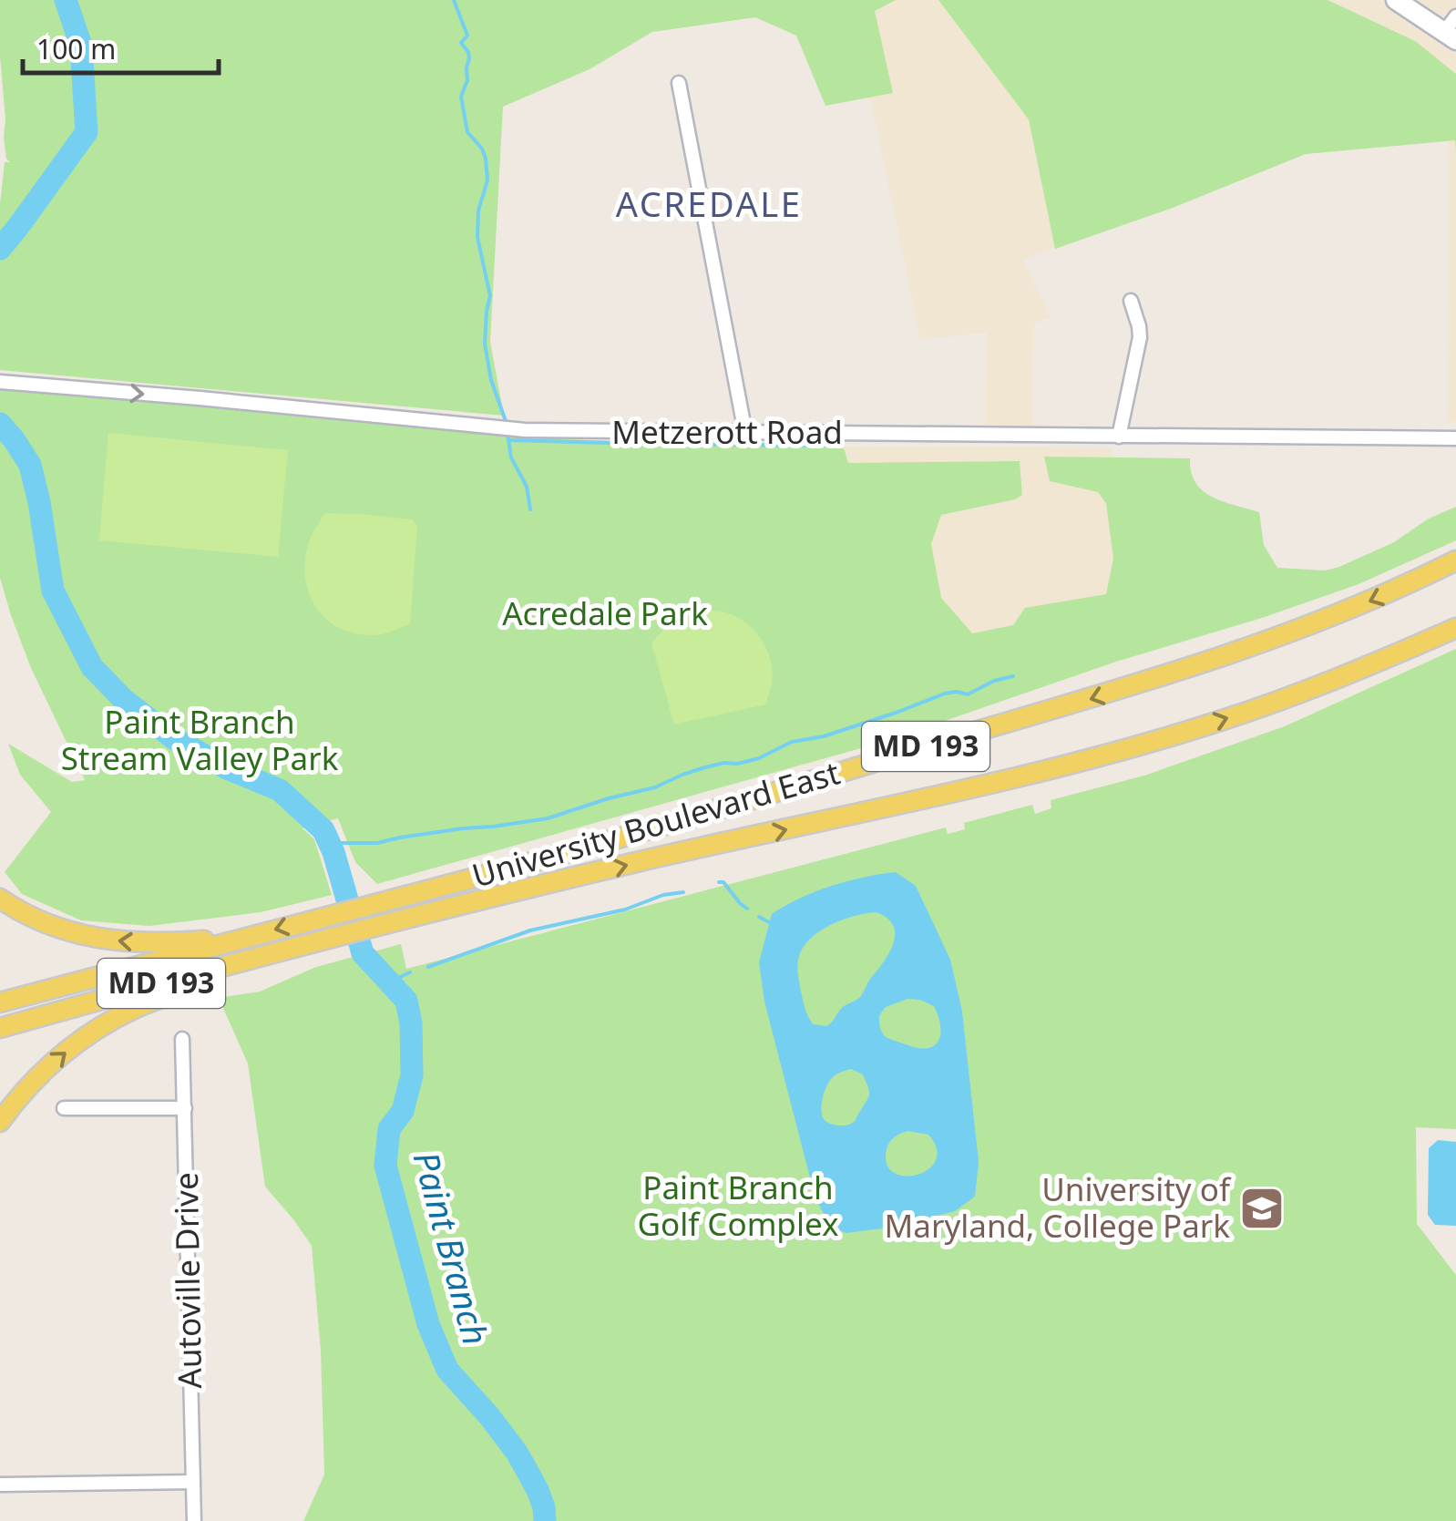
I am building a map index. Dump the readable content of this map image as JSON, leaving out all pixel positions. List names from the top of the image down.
{
  "streets": {
    "main road": ["MD 193", "University Boulevard East"],
    "street": ["Metzerott Road", "Autoville Drive"]
  },
  "one_way": ["Metzerott Road"],
  "districts": ["ACREDALE"],
  "water": ["Paint Branch"],
  "parks": ["Acredale Park", "Paint Branch Stream Valley Park", "Paint Branch Golf Complex"],
  "places": {
    "school or university": ["University of Maryland, College Park"]
  },
  "scale_bar": "100 m"
}
